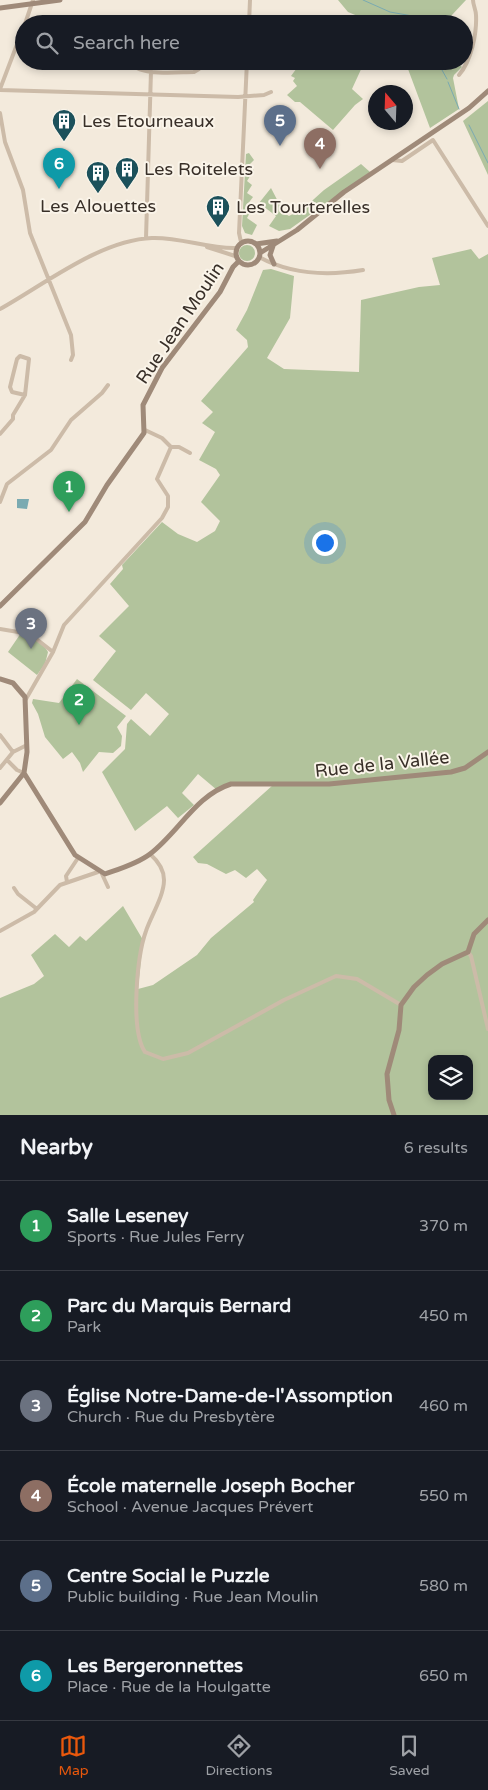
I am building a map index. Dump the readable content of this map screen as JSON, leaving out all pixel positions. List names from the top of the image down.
{
  "streets": {
    "street": ["Rue Jean Moulin", "Rue de la Vallée"]
  },
  "places": {
    "building": [
      "Les Etourneaux",
      "Les Roitelets",
      "Les Alouettes",
      "Les Tourterelles"
    ]
  },
  "north": "top",
  "page": {
    "search": "Search here",
    "pins": [
      "5",
      "4",
      "6",
      "1",
      "3",
      "2"
    ],
    "heading": ["Nearby", "6 results"],
    "list": [
      {
        "mark": "1",
        "name": "Salle Leseney",
        "note": "Sports · Rue Jules Ferry",
        "value": "370 m"
      },
      {
        "mark": "2",
        "name": "Parc du Marquis Bernard",
        "note": "Park",
        "value": "450 m"
      },
      {
        "mark": "3",
        "name": "Église Notre-Dame-de-l'Assomption",
        "note": "Church · Rue du Presbytère",
        "value": "460 m"
      },
      {
        "mark": "4",
        "name": "École maternelle Joseph Bocher",
        "note": "School · Avenue Jacques Prévert",
        "value": "550 m"
      },
      {
        "mark": "5",
        "name": "Centre Social le Puzzle",
        "note": "Public building · Rue Jean Moulin",
        "value": "580 m"
      },
      {
        "mark": "6",
        "name": "Les Bergeronnettes",
        "note": "Place · Rue de la Houlgatte",
        "value": "650 m"
      }
    ],
    "nav": ["Map", "Directions", "Saved"]
  }
}
